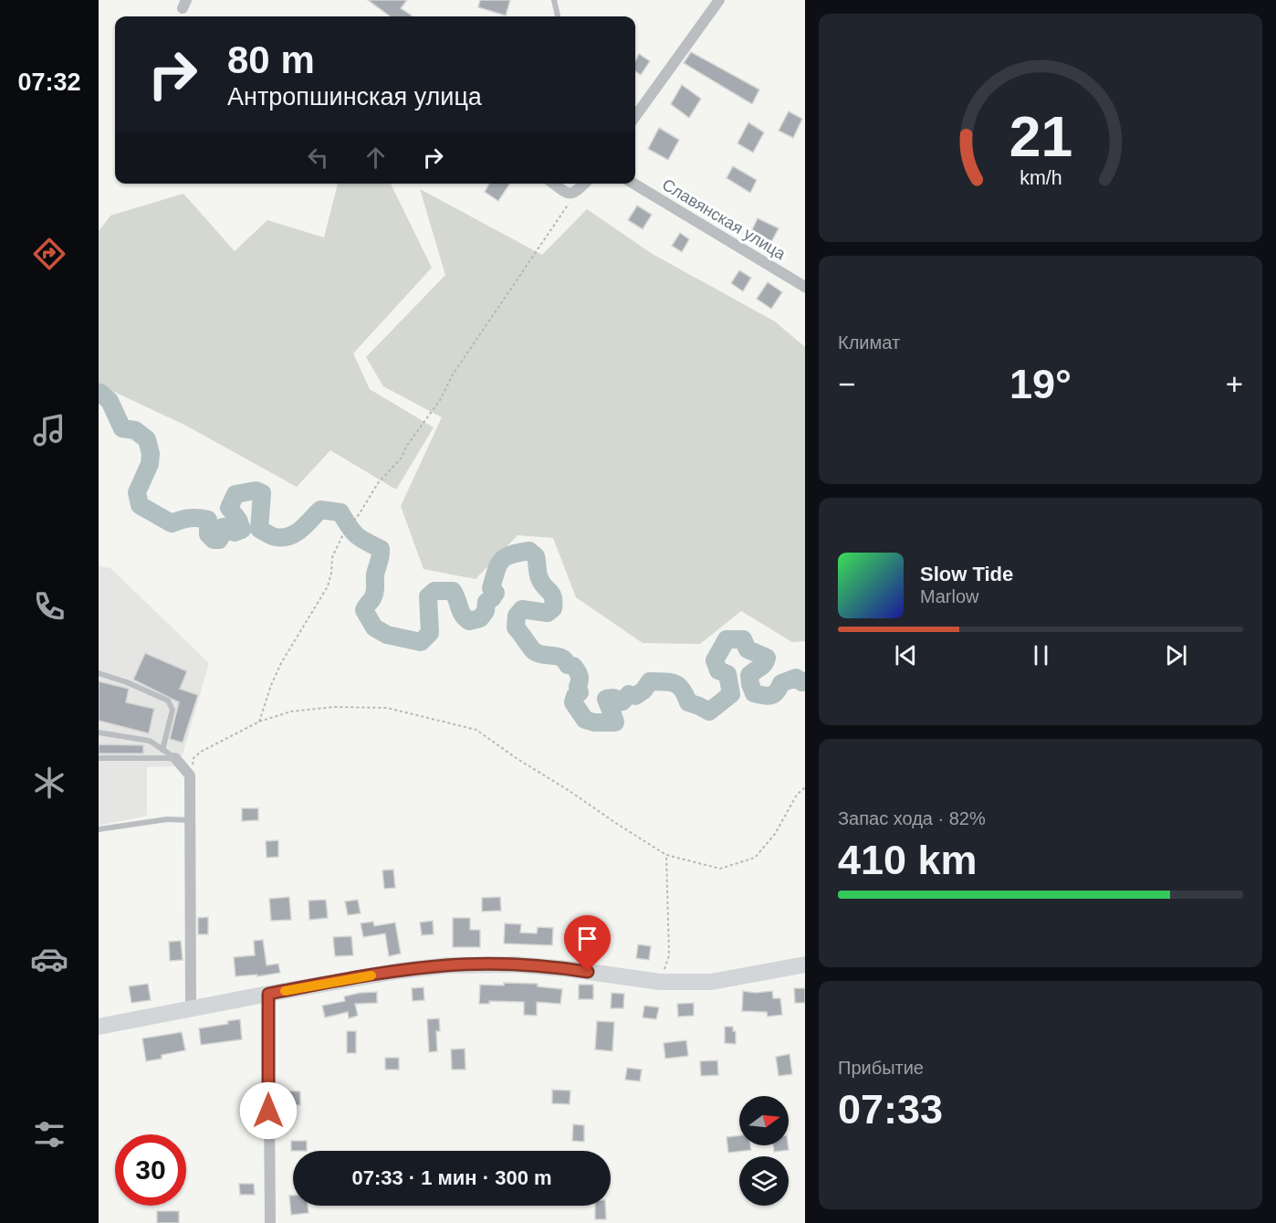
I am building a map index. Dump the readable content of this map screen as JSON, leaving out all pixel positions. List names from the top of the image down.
{
  "streets": {
    "street": ["Славянская улица"]
  },
  "north": "right",
  "page": {
    "tabs": "07:32",
    "turn": ["80 m", "Антропшинская улица"],
    "tile": [
      "Климат",
      ["Запас хода · 82%", "410 km"],
      ["Прибытие", "07:33"]
    ],
    "heat": ["−", "19°", "+"],
    "song": ["Slow Tide", "Marlow"],
    "limit": "30",
    "trip": "07:33 · 1 мин · 300 m",
    "gauge": ["21", "km/h"]
  }
}
